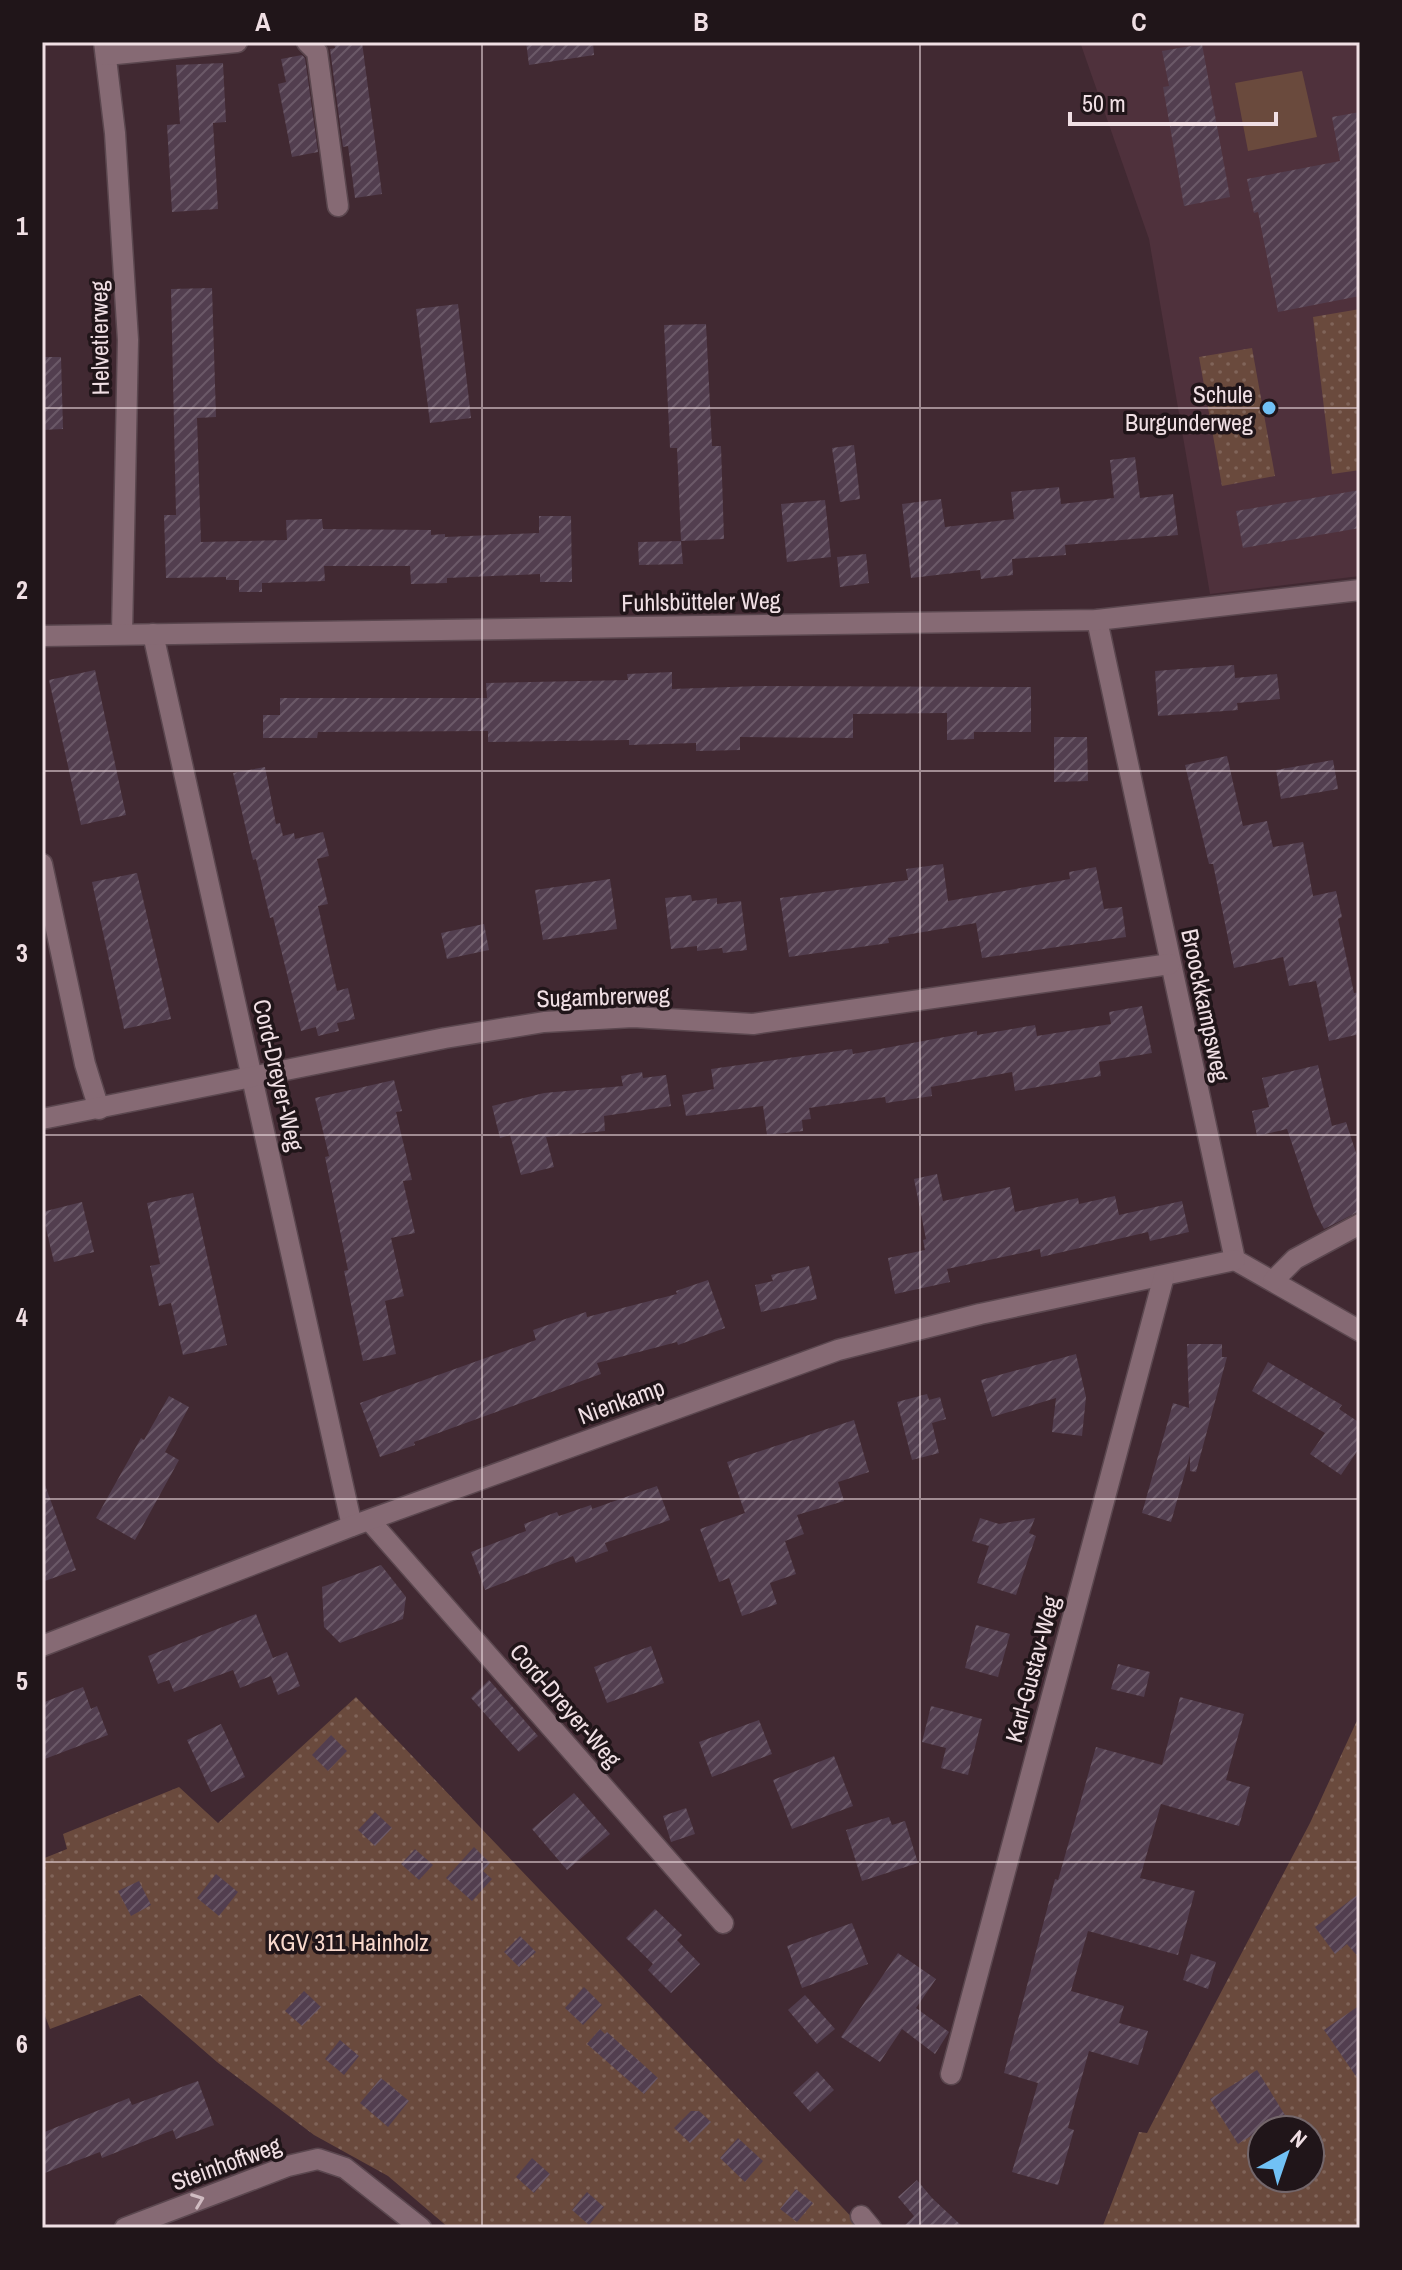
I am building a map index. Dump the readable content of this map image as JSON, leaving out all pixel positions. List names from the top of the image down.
{
  "streets": {
    "street": [
      "Helvetierweg",
      "Fuhlsbütteler Weg",
      "Sugambrerweg",
      "Broockkampsweg",
      "Cord-Dreyer-Weg",
      "Nienkamp",
      "Karl-Gustav-Weg",
      "Steinhoffweg"
    ]
  },
  "crossings": [
    ["Helvetierweg", "Fuhlsbütteler Weg"],
    ["Fuhlsbütteler Weg", "Broockkampsweg"],
    ["Fuhlsbütteler Weg", "Cord-Dreyer-Weg"],
    ["Sugambrerweg", "Broockkampsweg"],
    ["Sugambrerweg", "Cord-Dreyer-Weg"],
    ["Broockkampsweg", "Nienkamp"],
    ["Cord-Dreyer-Weg", "Nienkamp"],
    ["Nienkamp", "Karl-Gustav-Weg"]
  ],
  "one_way": ["Steinhoffweg"],
  "parks": ["KGV 311 Hainholz"],
  "places": ["Schule Burgunderweg"],
  "scale_bar": "50 m",
  "north": "top right",
  "grid": {
    "columns": ["A", "B", "C"],
    "rows": [
      "1",
      "2",
      "3",
      "4",
      "5",
      "6"
    ]
  }
}
